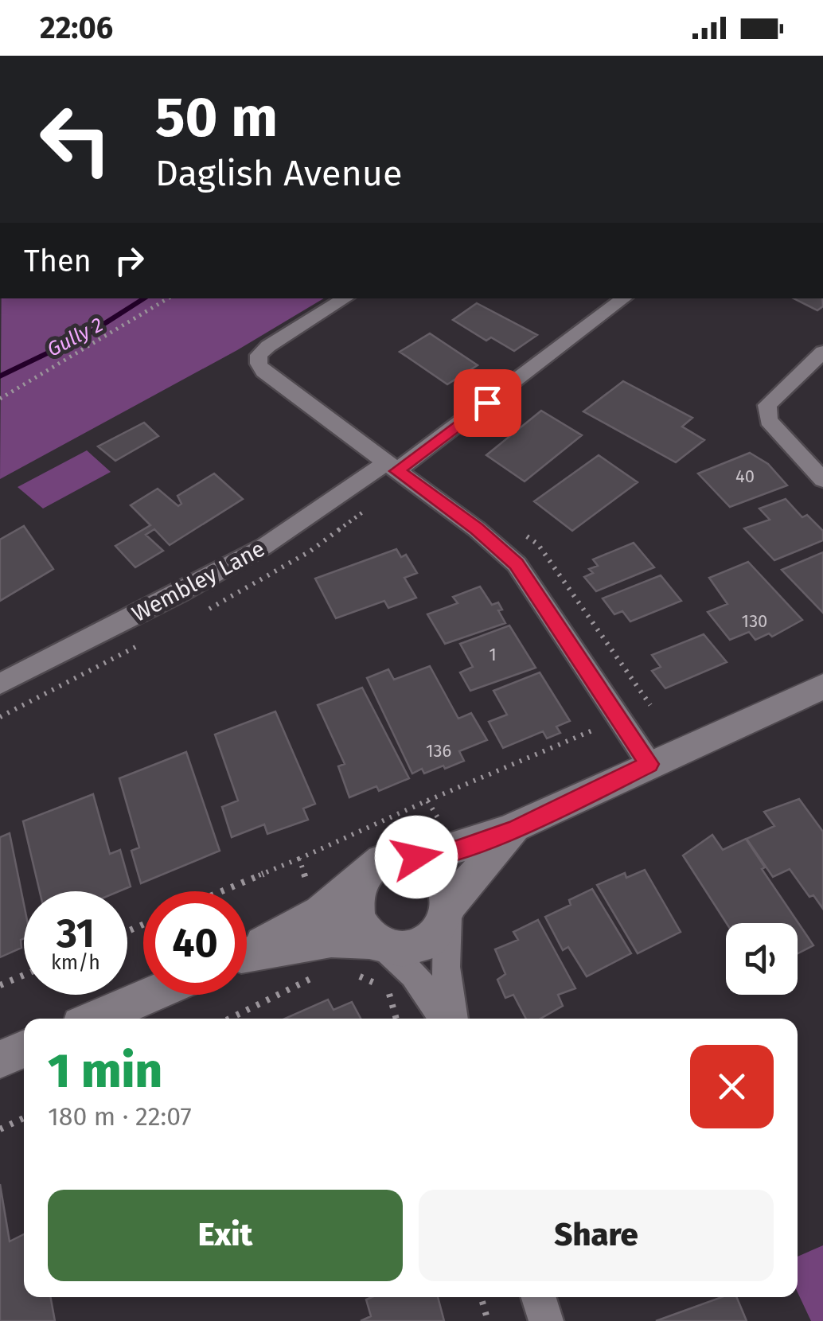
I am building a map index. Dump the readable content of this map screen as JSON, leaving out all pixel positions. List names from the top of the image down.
{
  "streets": {
    "street": ["Wembley Lane"]
  },
  "water": ["Gully 2"],
  "house_numbers": [
    "40",
    "130",
    "1",
    "136"
  ],
  "page": {
    "status": "22:06",
    "turn": ["50 m", "Daglish Avenue"],
    "then": "Then",
    "speed": "31 km/h",
    "limit": "40",
    "heading": ["1 min", "180 m · 22:07"],
    "buttons": ["Exit", "Share"]
  }
}
